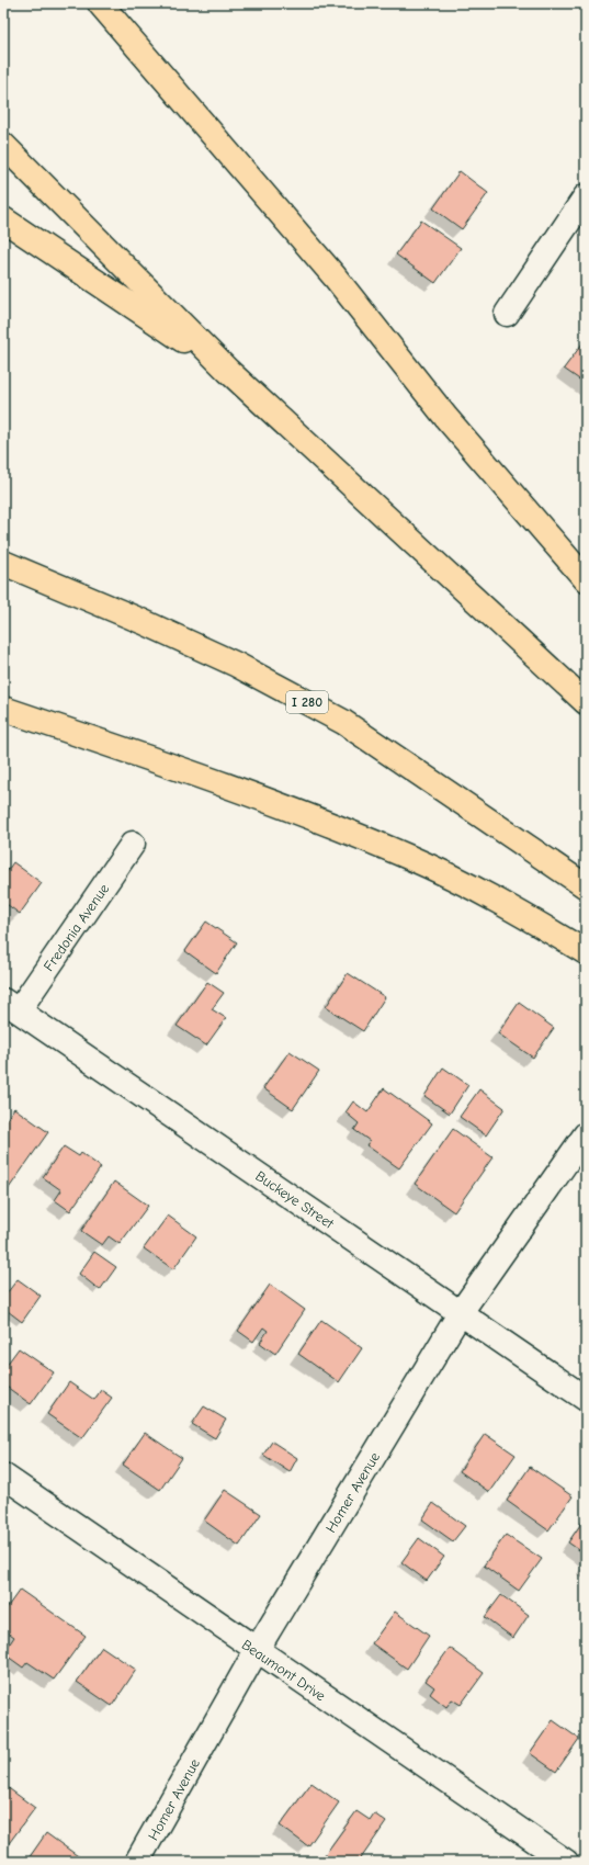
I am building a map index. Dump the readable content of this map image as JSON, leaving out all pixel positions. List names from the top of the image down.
{
  "streets": {
    "highway": ["I 280"],
    "street": [
      "Fredonia Avenue",
      "Buckeye Street",
      "Homer Avenue",
      "Beaumont Drive"
    ]
  },
  "crossings": [
    ["Fredonia Avenue", "Buckeye Street"],
    ["Buckeye Street", "Homer Avenue"],
    ["Homer Avenue", "Beaumont Drive"]
  ]
}
